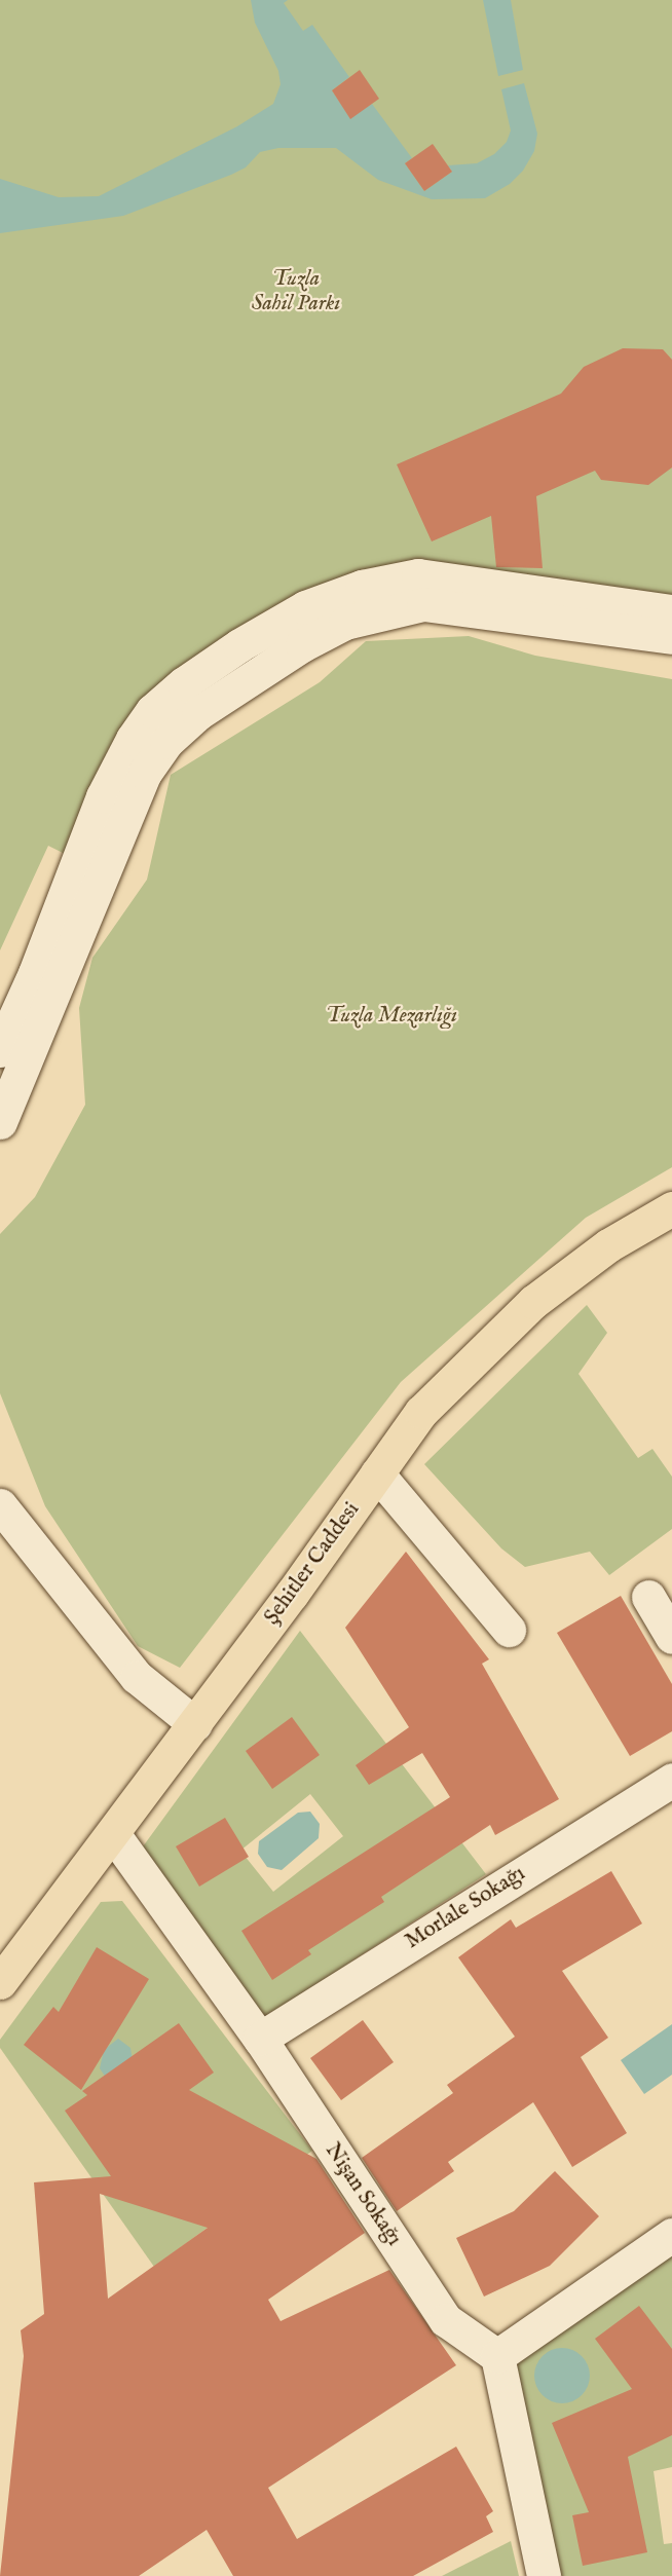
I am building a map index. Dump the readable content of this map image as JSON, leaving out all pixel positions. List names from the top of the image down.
{
  "streets": {
    "main road": ["Şehitler Caddesi"],
    "street": ["Morlale Sokağı", "Nişan Sokağı"]
  },
  "crossings": [
    ["Şehitler Caddesi", "Nişan Sokağı"],
    ["Morlale Sokağı", "Nişan Sokağı"]
  ],
  "parks": ["Tuzla Sahil Parkı", "Tuzla Mezarlığı"]
}
